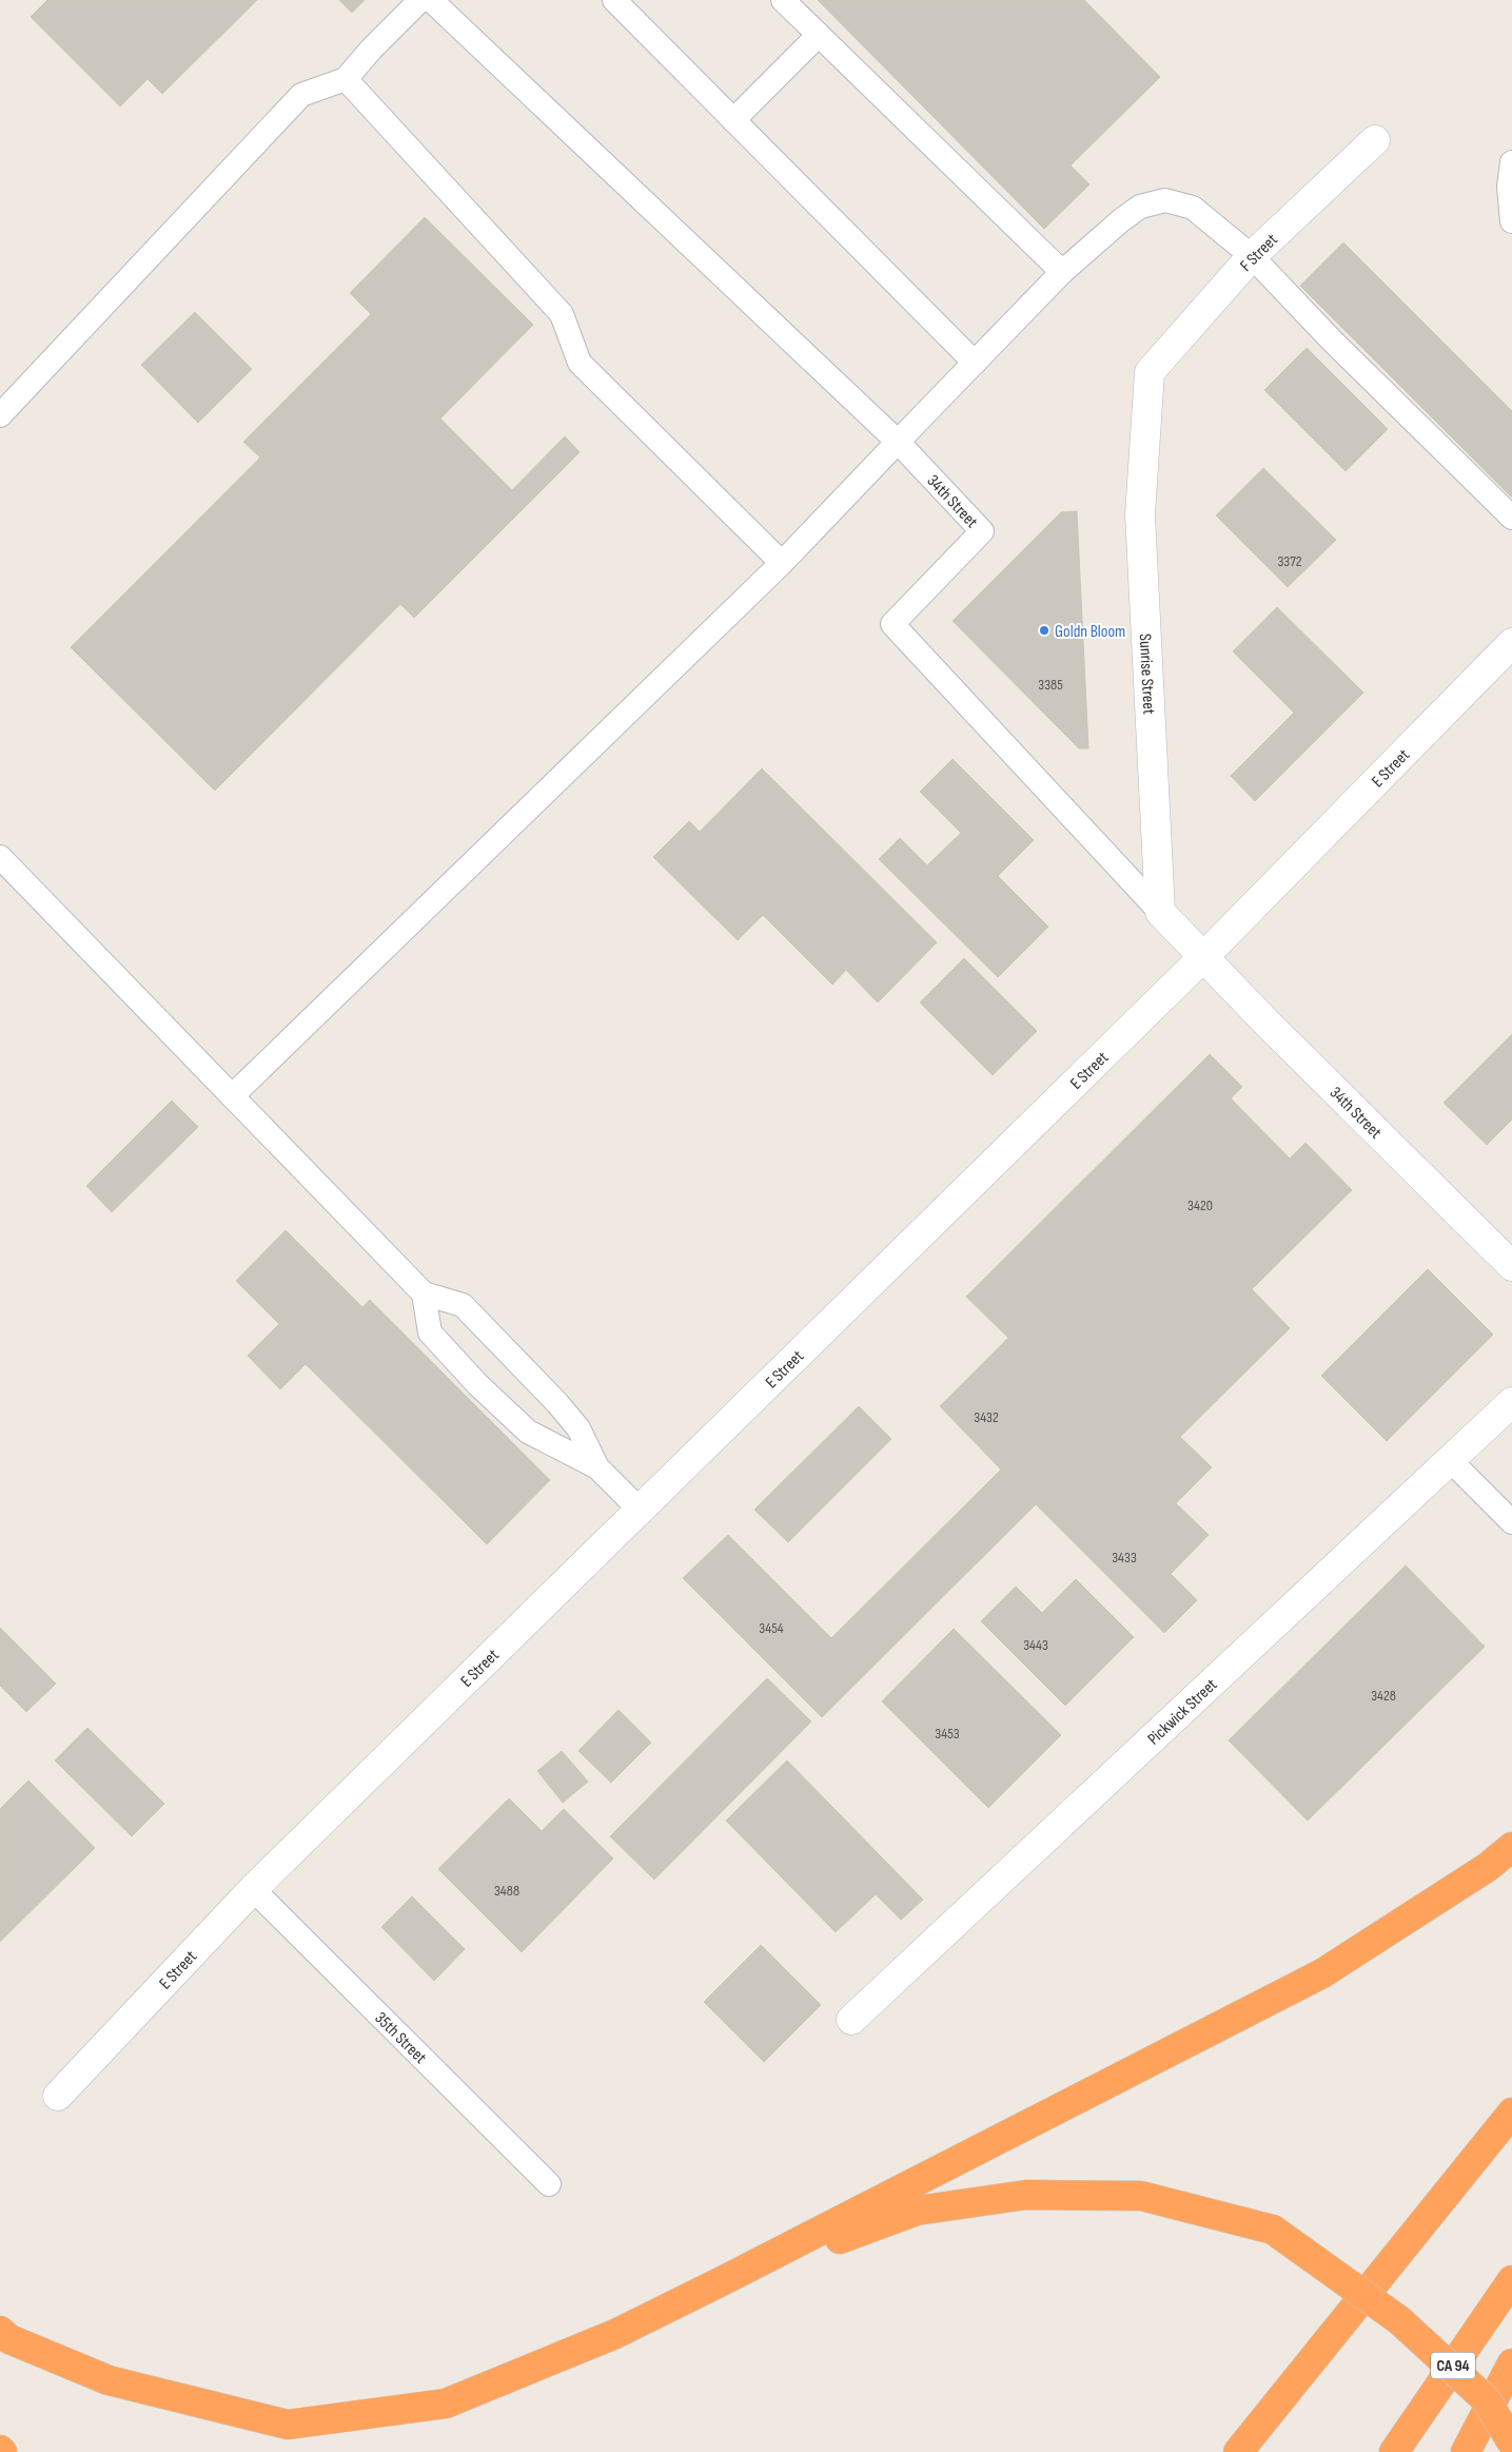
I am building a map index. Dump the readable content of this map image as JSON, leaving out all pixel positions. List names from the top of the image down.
{
  "streets": {
    "highway": ["CA 94"],
    "street": [
      "F Street",
      "34th Street",
      "Sunrise Street",
      "E Street",
      "Pickwick Street"
    ],
    "lane": ["35th Street"]
  },
  "crossings": [
    ["F Street", "Sunrise Street"],
    ["34th Street", "Sunrise Street"],
    ["34th Street", "E Street"],
    ["E Street", "35th Street"]
  ],
  "places": ["Goldn Bloom"],
  "house_numbers": [
    "3372",
    "3385",
    "3420",
    "3432",
    "3433",
    "3454",
    "3443",
    "3428",
    "3453",
    "3488"
  ]
}
